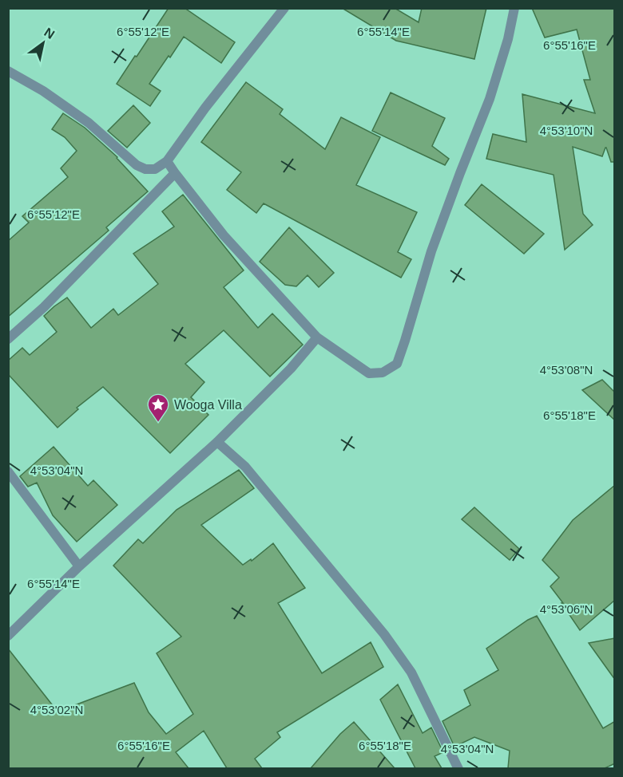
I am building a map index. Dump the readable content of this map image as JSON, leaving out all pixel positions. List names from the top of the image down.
{
  "places": {
    "place": ["Wooga Villa"]
  },
  "north": "top right",
  "coordinates": [
    "6°55'12\"E",
    "6°55'14\"E",
    "6°55'16\"E",
    "4°53'10\"N",
    "4°53'08\"N",
    "6°55'18\"E",
    "4°53'04\"N",
    "4°53'06\"N",
    "4°53'02\"N"
  ]
}
